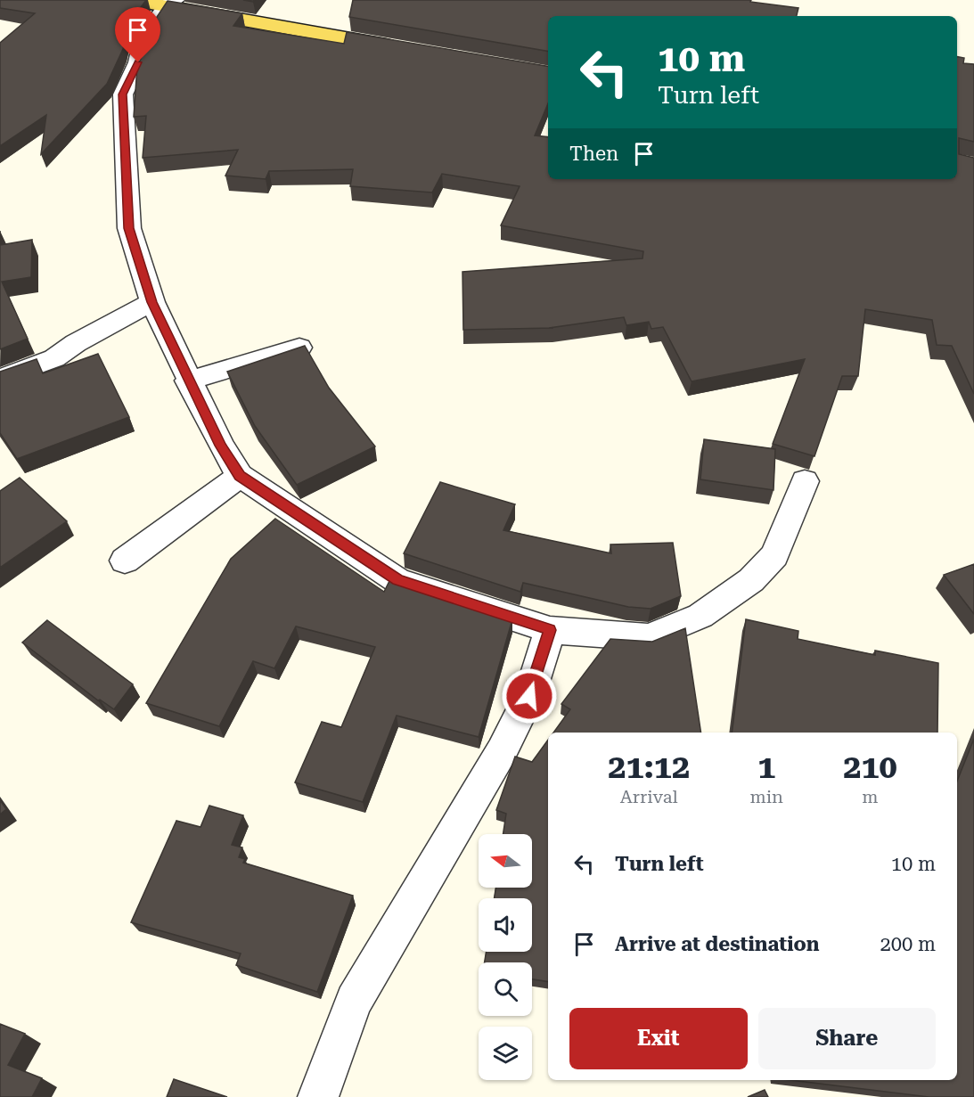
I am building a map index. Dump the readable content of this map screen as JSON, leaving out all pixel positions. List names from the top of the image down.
{
  "north": "left",
  "page": {
    "turn": ["10 m", "Turn left"],
    "then": "Then",
    "eta": [
      "21:12",
      "Arrival",
      "1",
      "min",
      "210",
      "m"
    ],
    "list": [
      {
        "name": "Turn left",
        "value": "10 m"
      },
      {
        "name": "Arrive at destination",
        "value": "200 m"
      }
    ],
    "buttons": ["Exit", "Share"]
  }
}
